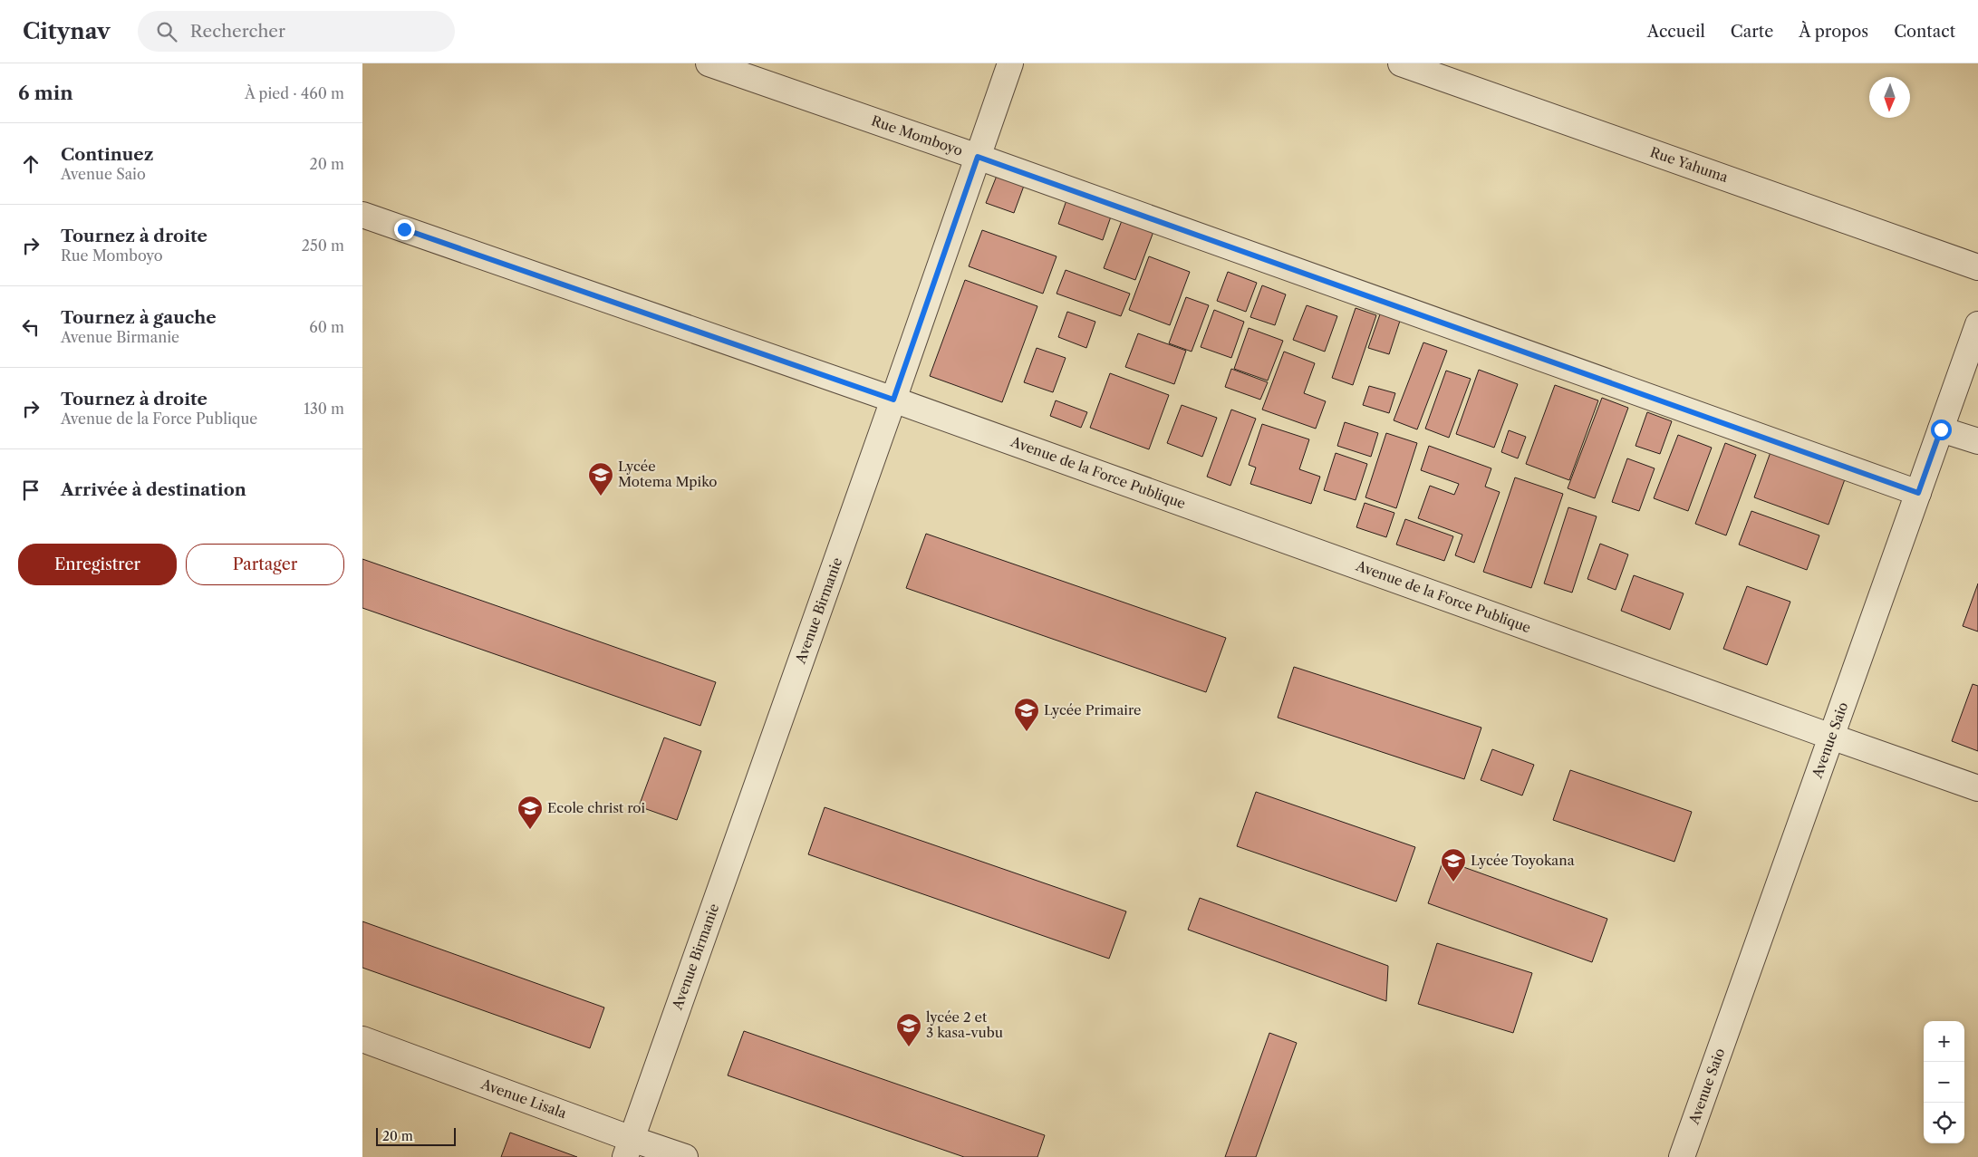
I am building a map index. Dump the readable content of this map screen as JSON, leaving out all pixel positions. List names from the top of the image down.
{
  "streets": {
    "street": [
      "Rue Momboyo",
      "Rue Yahuma",
      "Avenue de la Force Publique",
      "Avenue Birmanie",
      "Avenue Saio",
      "Avenue Lisala"
    ]
  },
  "crossings": [
    ["Rue Momboyo", "Avenue Birmanie"],
    ["Rue Momboyo", "Avenue Saio"],
    ["Avenue de la Force Publique", "Avenue Birmanie"],
    ["Avenue de la Force Publique", "Avenue Saio"],
    ["Avenue Birmanie", "Avenue Lisala"]
  ],
  "places": {
    "school or university": [
      "Lycée Motema Mpiko",
      "Lycée Primaire",
      "Ecole christ roi",
      "Lycée Toyokana",
      "lycée 2 et 3 kasa-vubu"
    ]
  },
  "scale_bar": "20 m",
  "north": "bottom",
  "page": {
    "header": "Citynav",
    "search": "Rechercher",
    "nav": [
      "Accueil",
      "Carte",
      "À propos",
      "Contact"
    ],
    "heading": ["6 min", "À pied · 460 m"],
    "list": [
      ["Continuez", "Avenue Saio", "20 m"],
      ["Tournez à droite", "Rue Momboyo", "250 m"],
      ["Tournez à gauche", "Avenue Birmanie", "60 m"],
      ["Tournez à droite", "Avenue de la Force Publique", "130 m"],
      "Arrivée à destination"
    ],
    "buttons": ["Enregistrer", "Partager"],
    "map_buttons": ["+", "−"],
    "scale": "20 m"
  }
}
